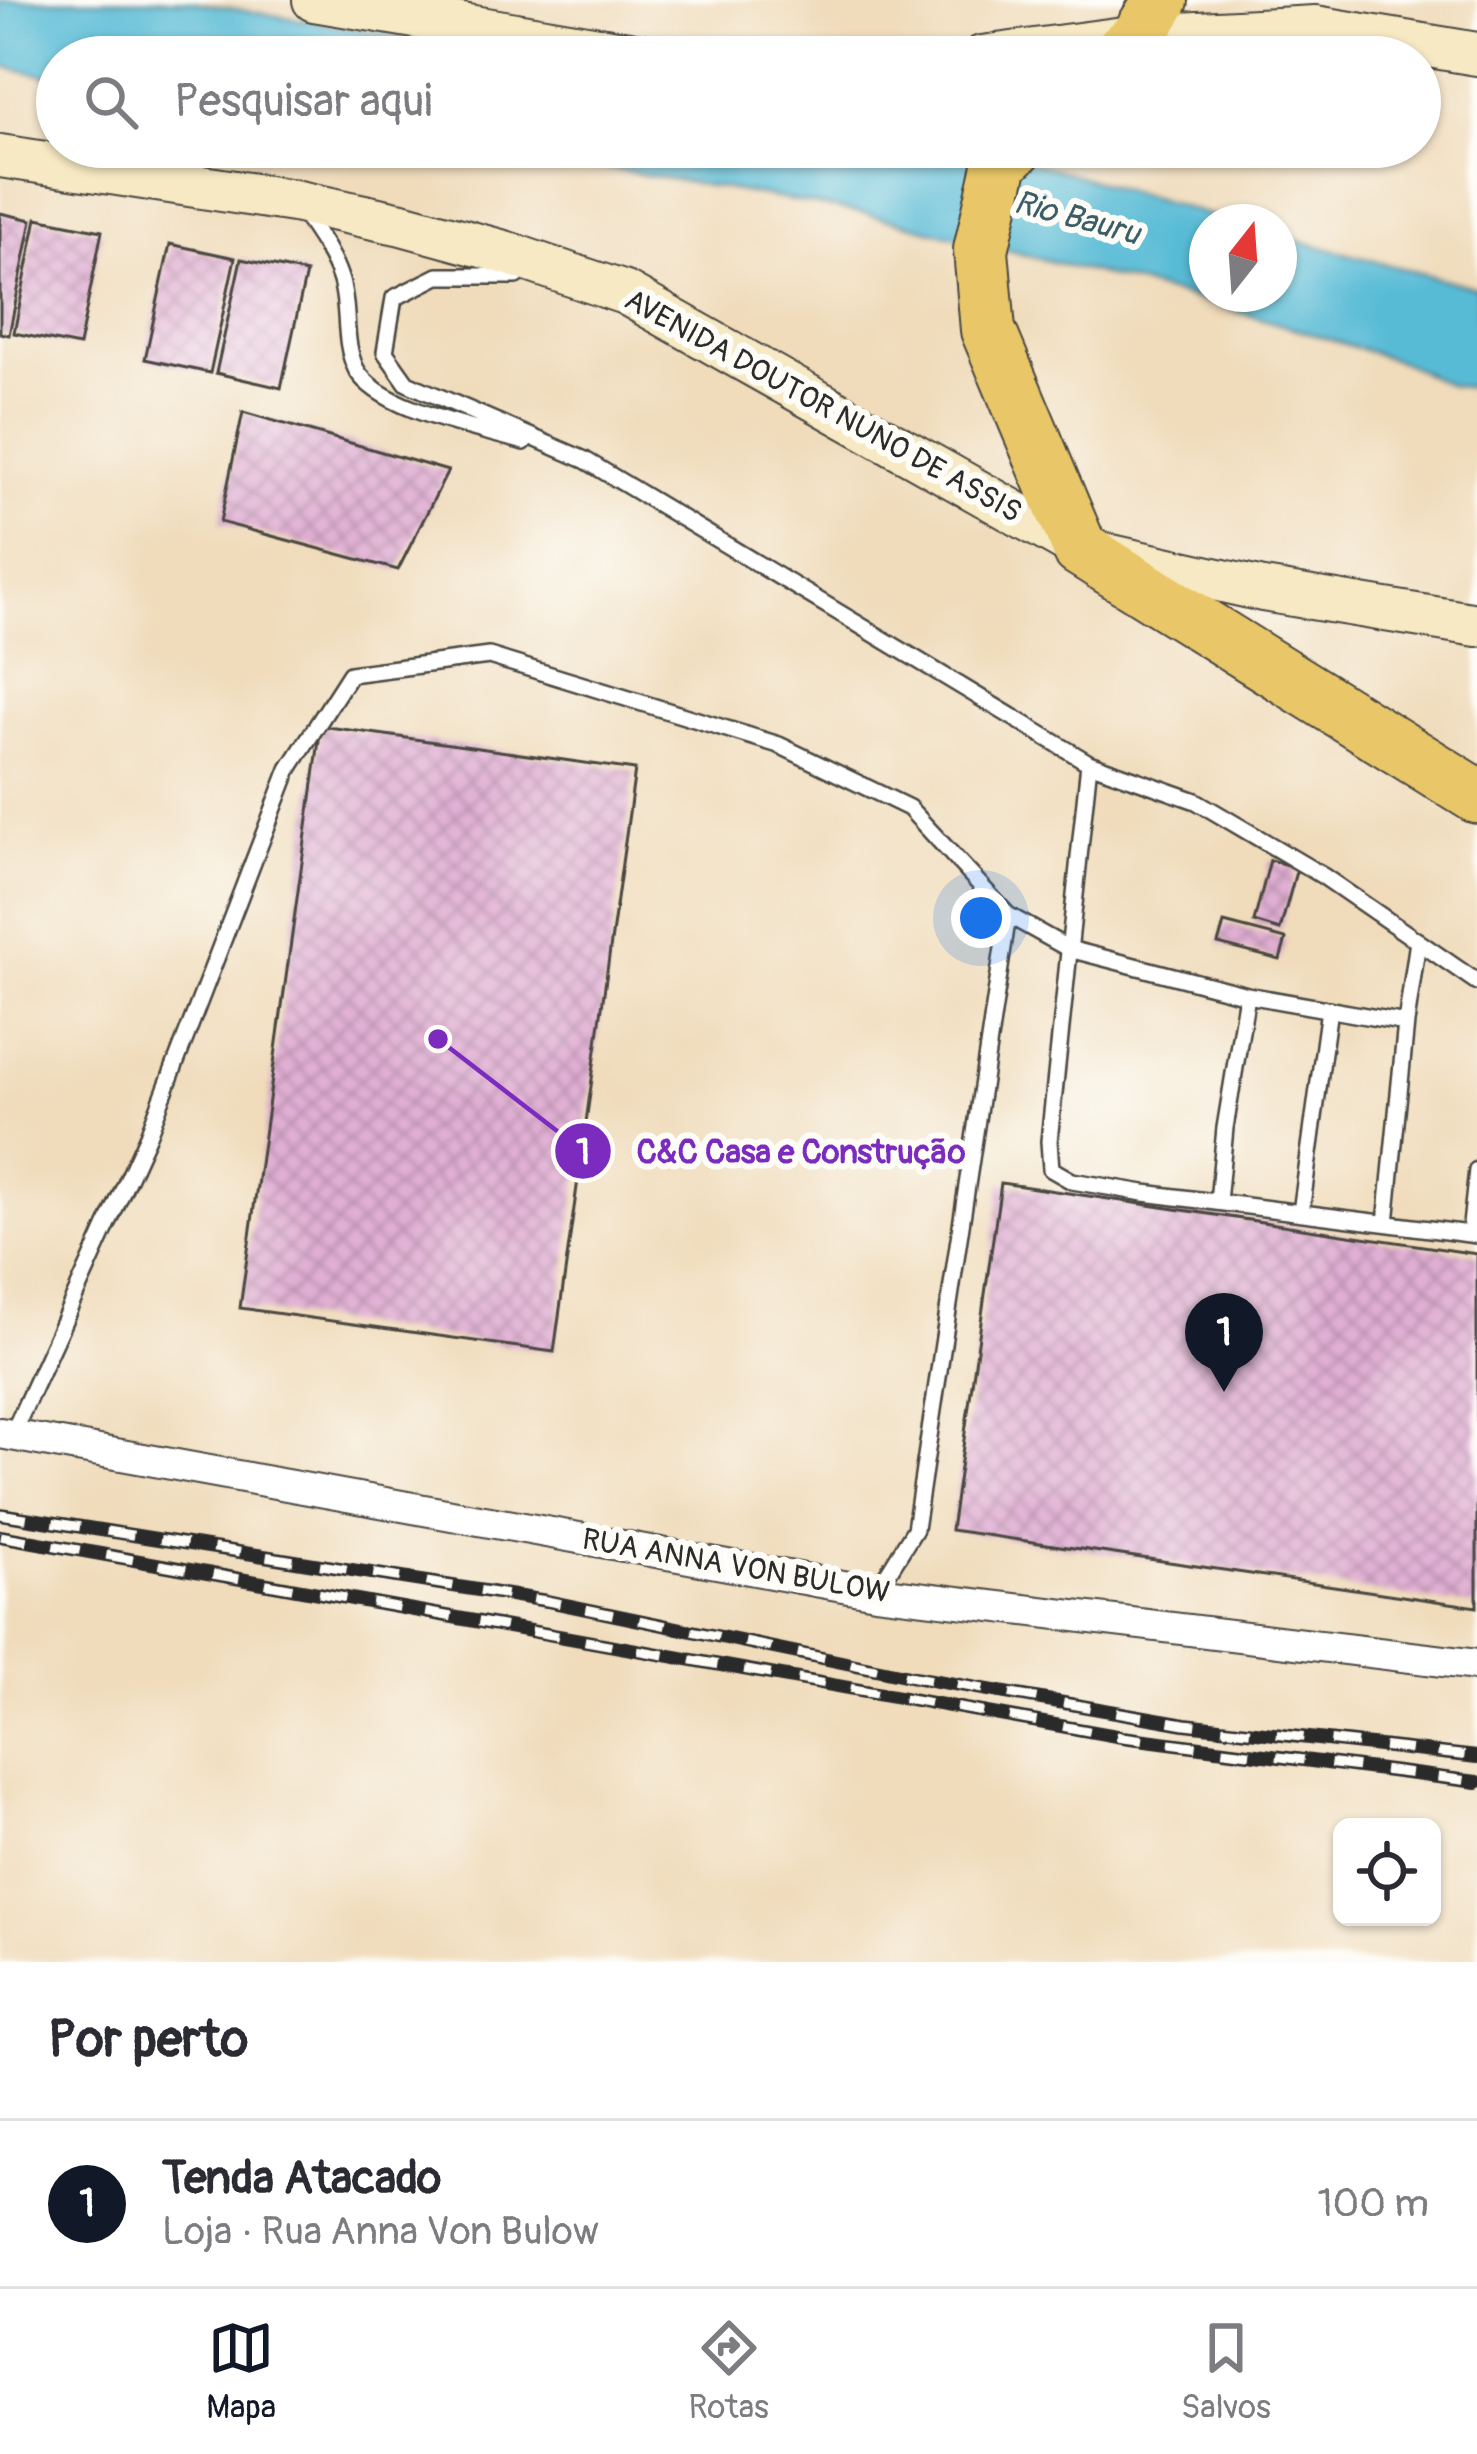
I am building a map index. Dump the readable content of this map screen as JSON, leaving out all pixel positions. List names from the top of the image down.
{
  "streets": {
    "main road": ["AVENIDA DOUTOR NUNO DE ASSIS"],
    "street": ["RUA ANNA VON BULOW"]
  },
  "water": ["Rio Bauru"],
  "places": ["C&C Casa e Construção"],
  "north": "top",
  "page": {
    "search": "Pesquisar aqui",
    "pins": "1",
    "heading": "Por perto",
    "list": [
      {
        "mark": "1",
        "name": "Tenda Atacado",
        "note": "Loja · Rua Anna Von Bulow",
        "value": "100 m"
      }
    ],
    "nav": ["Mapa", "Rotas", "Salvos"]
  }
}
